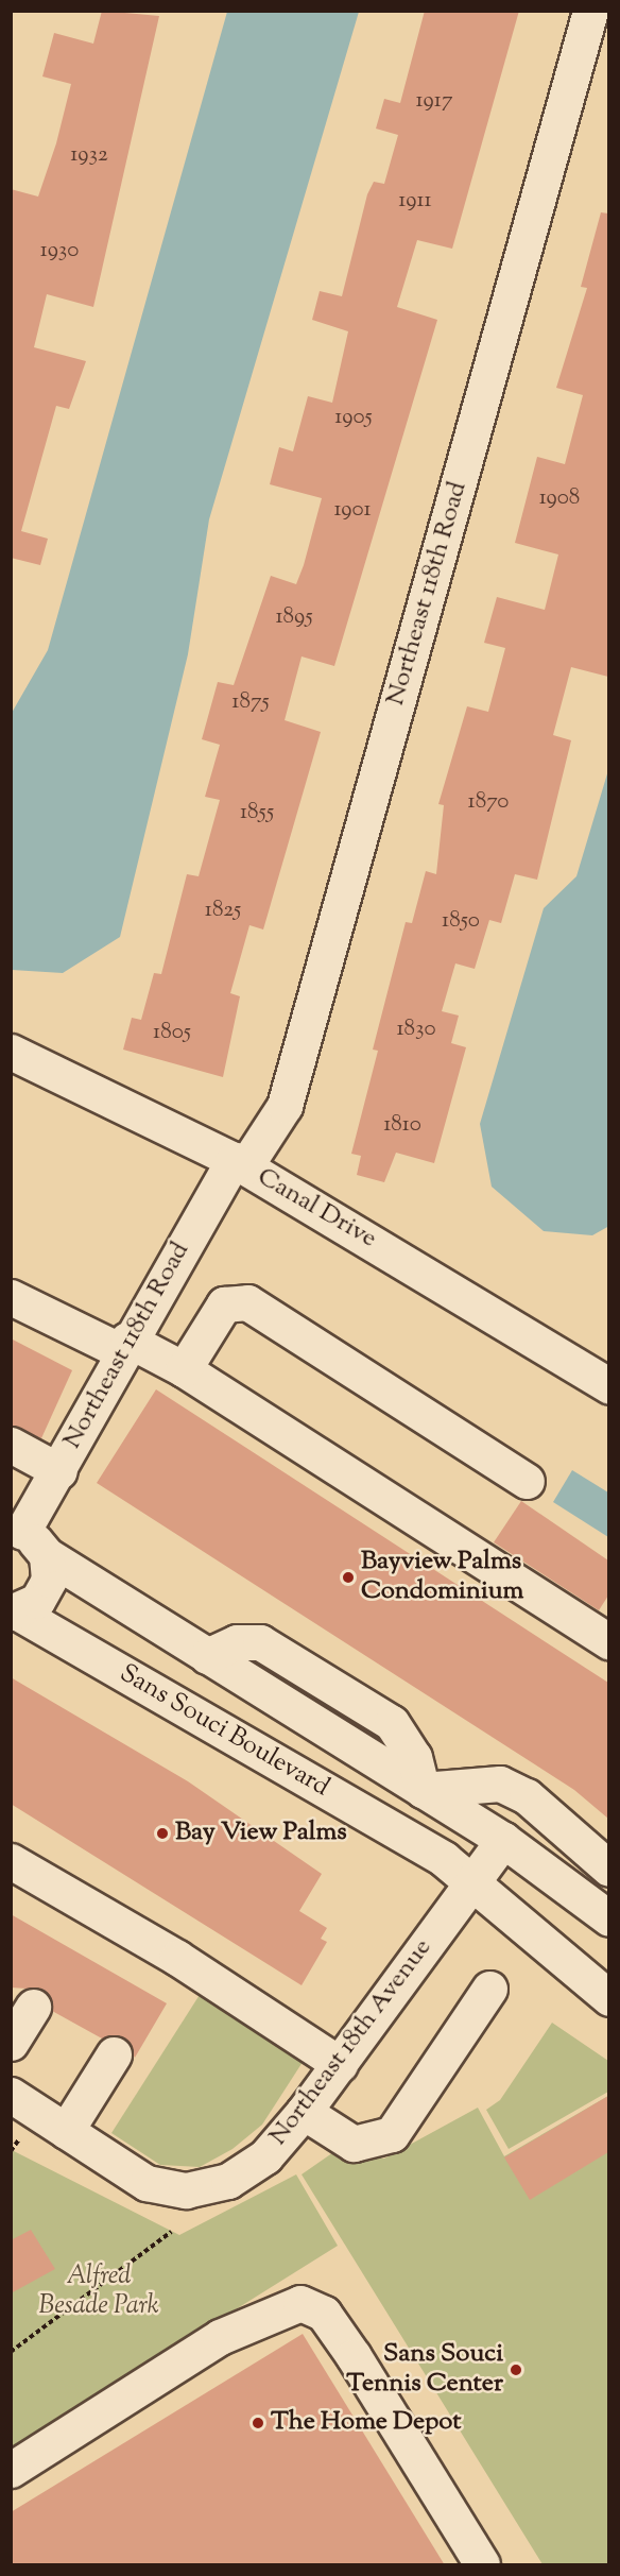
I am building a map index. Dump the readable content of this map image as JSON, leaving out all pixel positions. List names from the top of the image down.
{
  "streets": {
    "street": [
      "Northeast 118th Road",
      "Canal Drive",
      "Sans Souci Boulevard",
      "Northeast 18th Avenue"
    ]
  },
  "crossings": [
    ["Northeast 118th Road", "Canal Drive"],
    ["Northeast 118th Road", "Sans Souci Boulevard"],
    ["Sans Souci Boulevard", "Northeast 18th Avenue"]
  ],
  "parks": ["Alfred Besade Park"],
  "places": [
    "Bayview Palms Condominium",
    "Bay View Palms",
    "Sans Souci Tennis Center",
    "The Home Depot"
  ],
  "house_numbers": [
    "1917",
    "1932",
    "1911",
    "1930",
    "1905",
    "1908",
    "1901",
    "1895",
    "1875",
    "1870",
    "1855",
    "1825",
    "1850",
    "1830",
    "1805",
    "1810"
  ]
}
